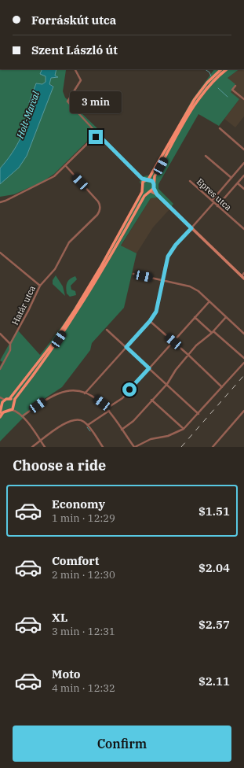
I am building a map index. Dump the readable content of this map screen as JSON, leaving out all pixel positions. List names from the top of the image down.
{
  "streets": {
    "street": ["Epres utca", "Határ utca"]
  },
  "water": ["Holt-Marcal"],
  "page": {
    "banner": ["Forráskút utca", "Szent László út"],
    "bubble": "3 min",
    "heading": "Choose a ride",
    "list": [
      {
        "name": "Economy",
        "note": "1 min · 12:29",
        "value": "$1.51"
      },
      {
        "name": "Comfort",
        "note": "2 min · 12:30",
        "value": "$2.04"
      },
      {
        "name": "XL",
        "note": "3 min · 12:31",
        "value": "$2.57"
      },
      {
        "name": "Moto",
        "note": "4 min · 12:32",
        "value": "$2.11"
      }
    ],
    "buttons": "Confirm"
  }
}
